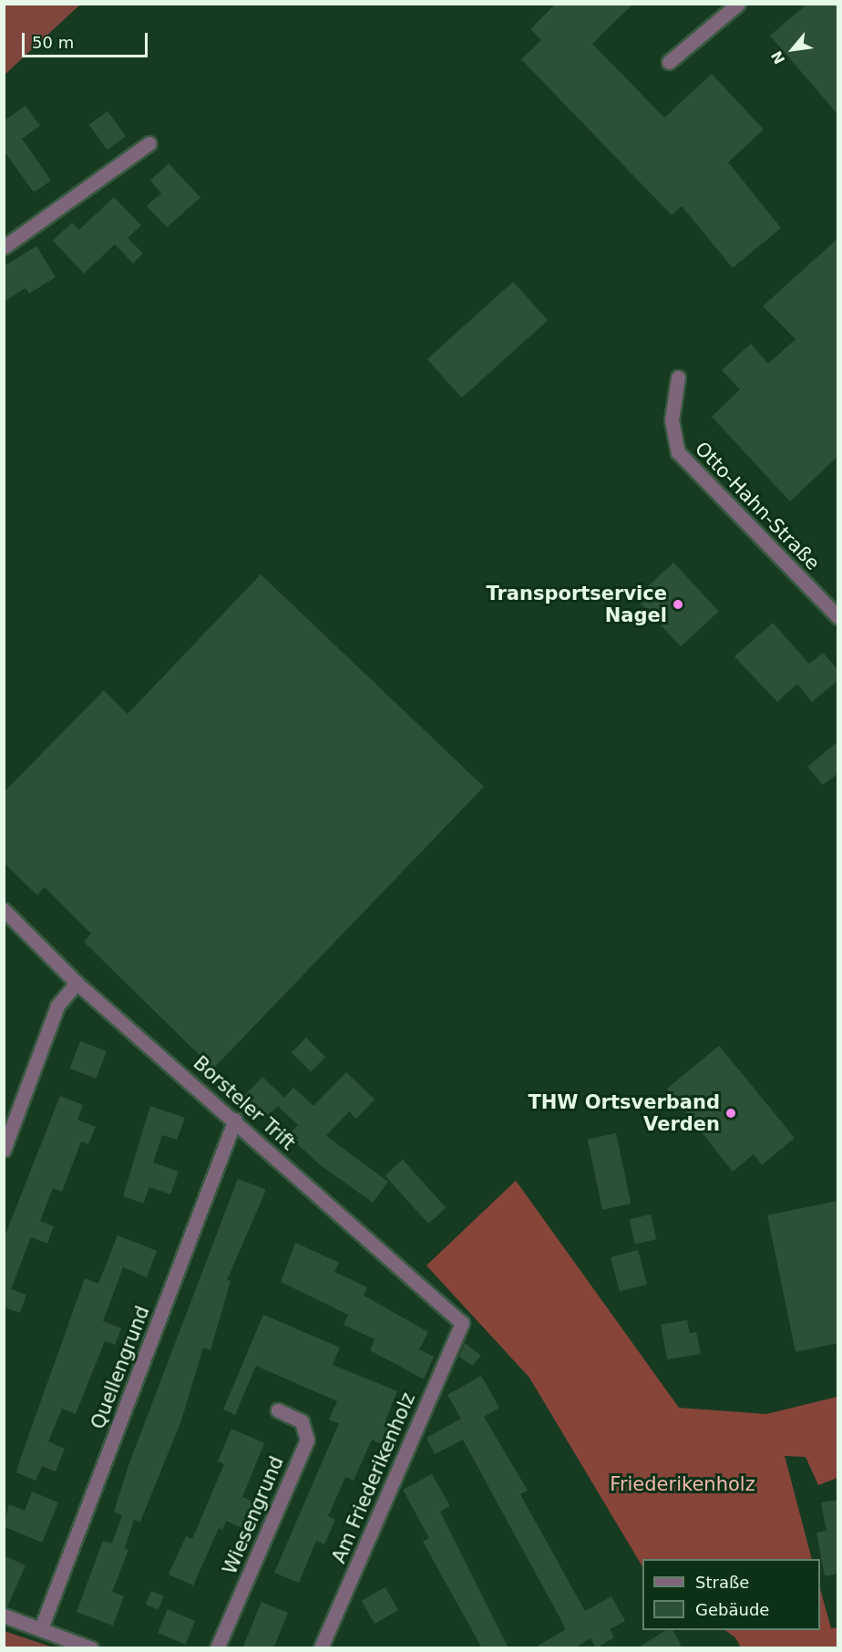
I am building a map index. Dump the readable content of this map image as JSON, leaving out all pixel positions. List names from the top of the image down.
{
  "streets": {
    "street": [
      "Otto-Hahn-Straße",
      "Borsteler Trift",
      "Quellengrund",
      "Am Friederikenholz",
      "Wiesengrund"
    ]
  },
  "crossings": [
    ["Borsteler Trift", "Quellengrund"],
    ["Borsteler Trift", "Am Friederikenholz"]
  ],
  "parks": ["Friederikenholz"],
  "places": ["Transportservice Nagel", "THW Ortsverband Verden"],
  "legend": ["Straße", "Gebäude"],
  "scale_bar": "50 m",
  "north": "bottom left"
}
